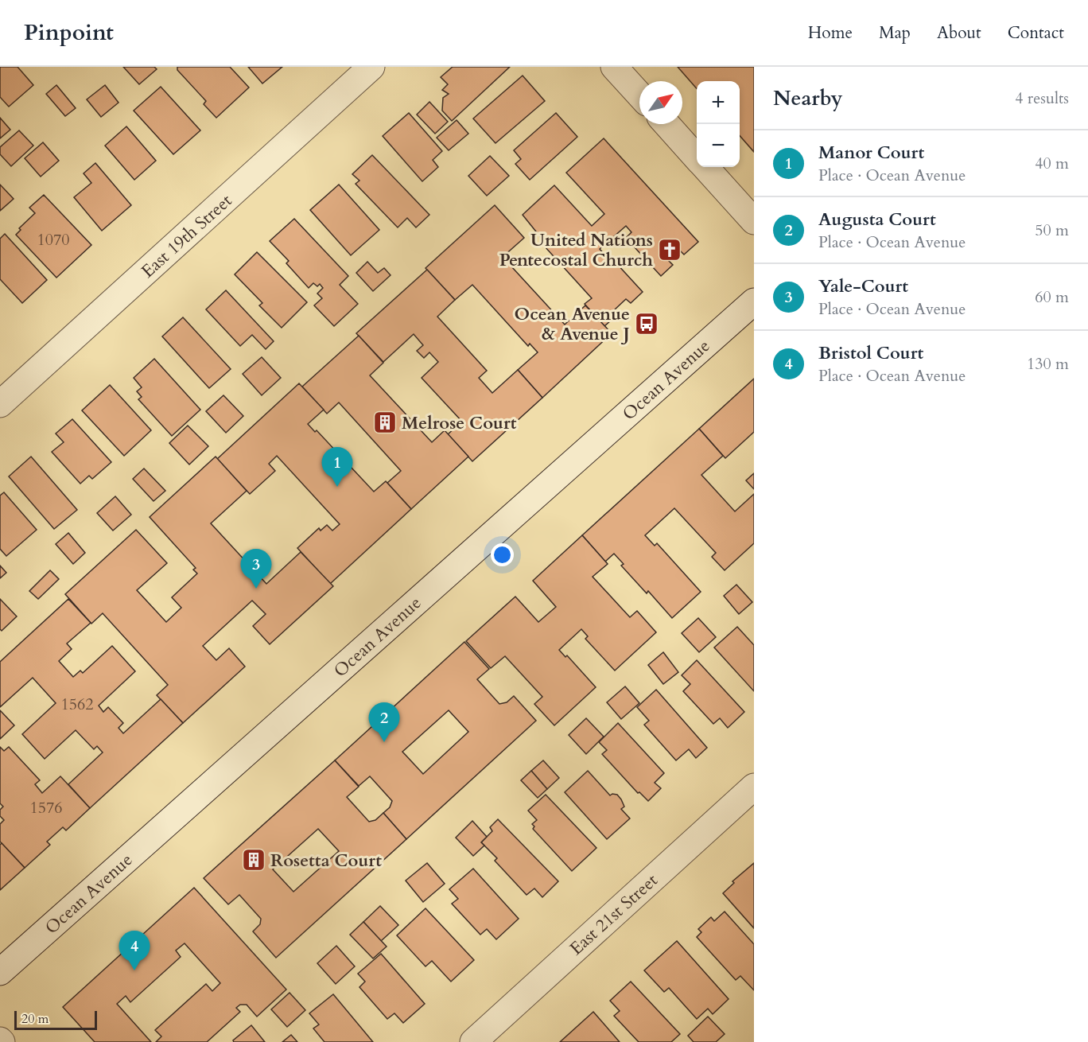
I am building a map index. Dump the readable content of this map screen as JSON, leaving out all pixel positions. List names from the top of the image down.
{
  "streets": {
    "street": ["East 19th Street", "Ocean Avenue", "East 21st Street"]
  },
  "places": {
    "church": ["United Nations Pentecostal Church"],
    "bus stop": ["Ocean Avenue & Avenue J"],
    "building": ["Melrose Court", "Rosetta Court"]
  },
  "house_numbers": ["1070", "1562", "1576"],
  "scale_bar": "20 m",
  "north": "top right",
  "page": {
    "header": "Pinpoint",
    "nav": [
      "Home",
      "Map",
      "About",
      "Contact"
    ],
    "heading": ["Nearby", "4 results"],
    "map_buttons": ["+", "−"],
    "list": [
      {
        "mark": "1",
        "name": "Manor Court",
        "note": "Place · Ocean Avenue",
        "value": "40 m"
      },
      {
        "mark": "2",
        "name": "Augusta Court",
        "note": "Place · Ocean Avenue",
        "value": "50 m"
      },
      {
        "mark": "3",
        "name": "Yale-Court",
        "note": "Place · Ocean Avenue",
        "value": "60 m"
      },
      {
        "mark": "4",
        "name": "Bristol Court",
        "note": "Place · Ocean Avenue",
        "value": "130 m"
      }
    ],
    "pins": [
      "1",
      "3",
      "2",
      "4"
    ],
    "scale": "20 m"
  }
}
